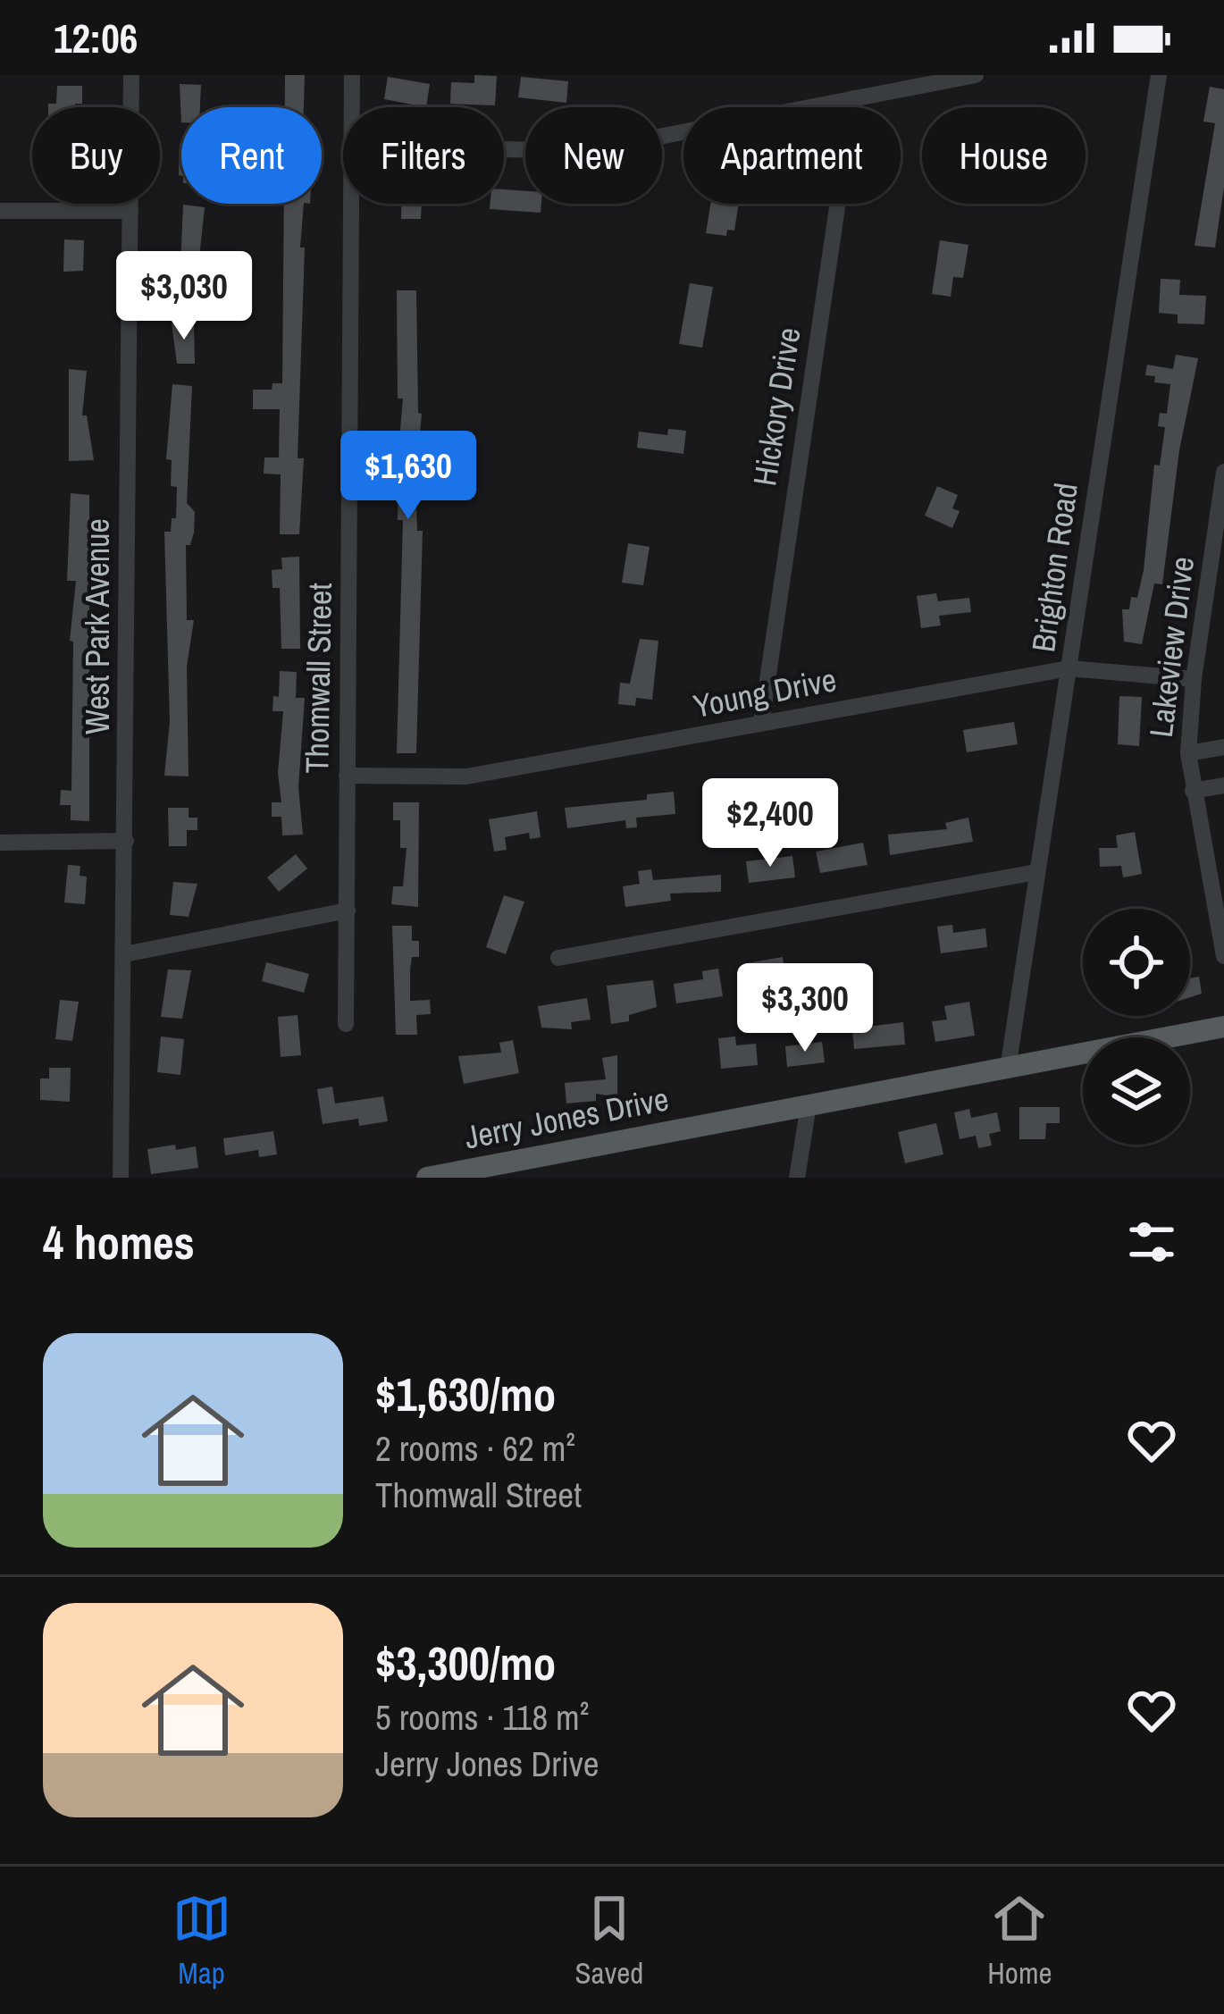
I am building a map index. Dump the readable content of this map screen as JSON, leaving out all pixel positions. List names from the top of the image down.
{
  "streets": {
    "main road": ["Jerry Jones Drive"],
    "street": [
      "Hickory Drive",
      "Brighton Road",
      "West Park Avenue",
      "Lakeview Drive",
      "Thomwall Street",
      "Young Drive"
    ]
  },
  "crossings": [
    ["Hickory Drive", "Young Drive"],
    ["Brighton Road", "Young Drive"],
    ["Brighton Road", "Jerry Jones Drive"],
    ["Lakeview Drive", "Young Drive"],
    ["Thomwall Street", "Young Drive"]
  ],
  "page": {
    "status": "12:06",
    "chip": [
      "Buy",
      "Rent",
      "Filters",
      "New",
      "Apartment",
      "House"
    ],
    "price": [
      "$3,030",
      "$1,630",
      "$2,400",
      "$3,300"
    ],
    "heading": "4 homes",
    "list": [
      {
        "name": "$1,630/mo",
        "note": "2 rooms · 62 m² · Thomwall Street"
      },
      {
        "name": "$3,300/mo",
        "note": "5 rooms · 118 m² · Jerry Jones Drive"
      }
    ],
    "tabs": ["Map", "Saved", "Home"]
  }
}
